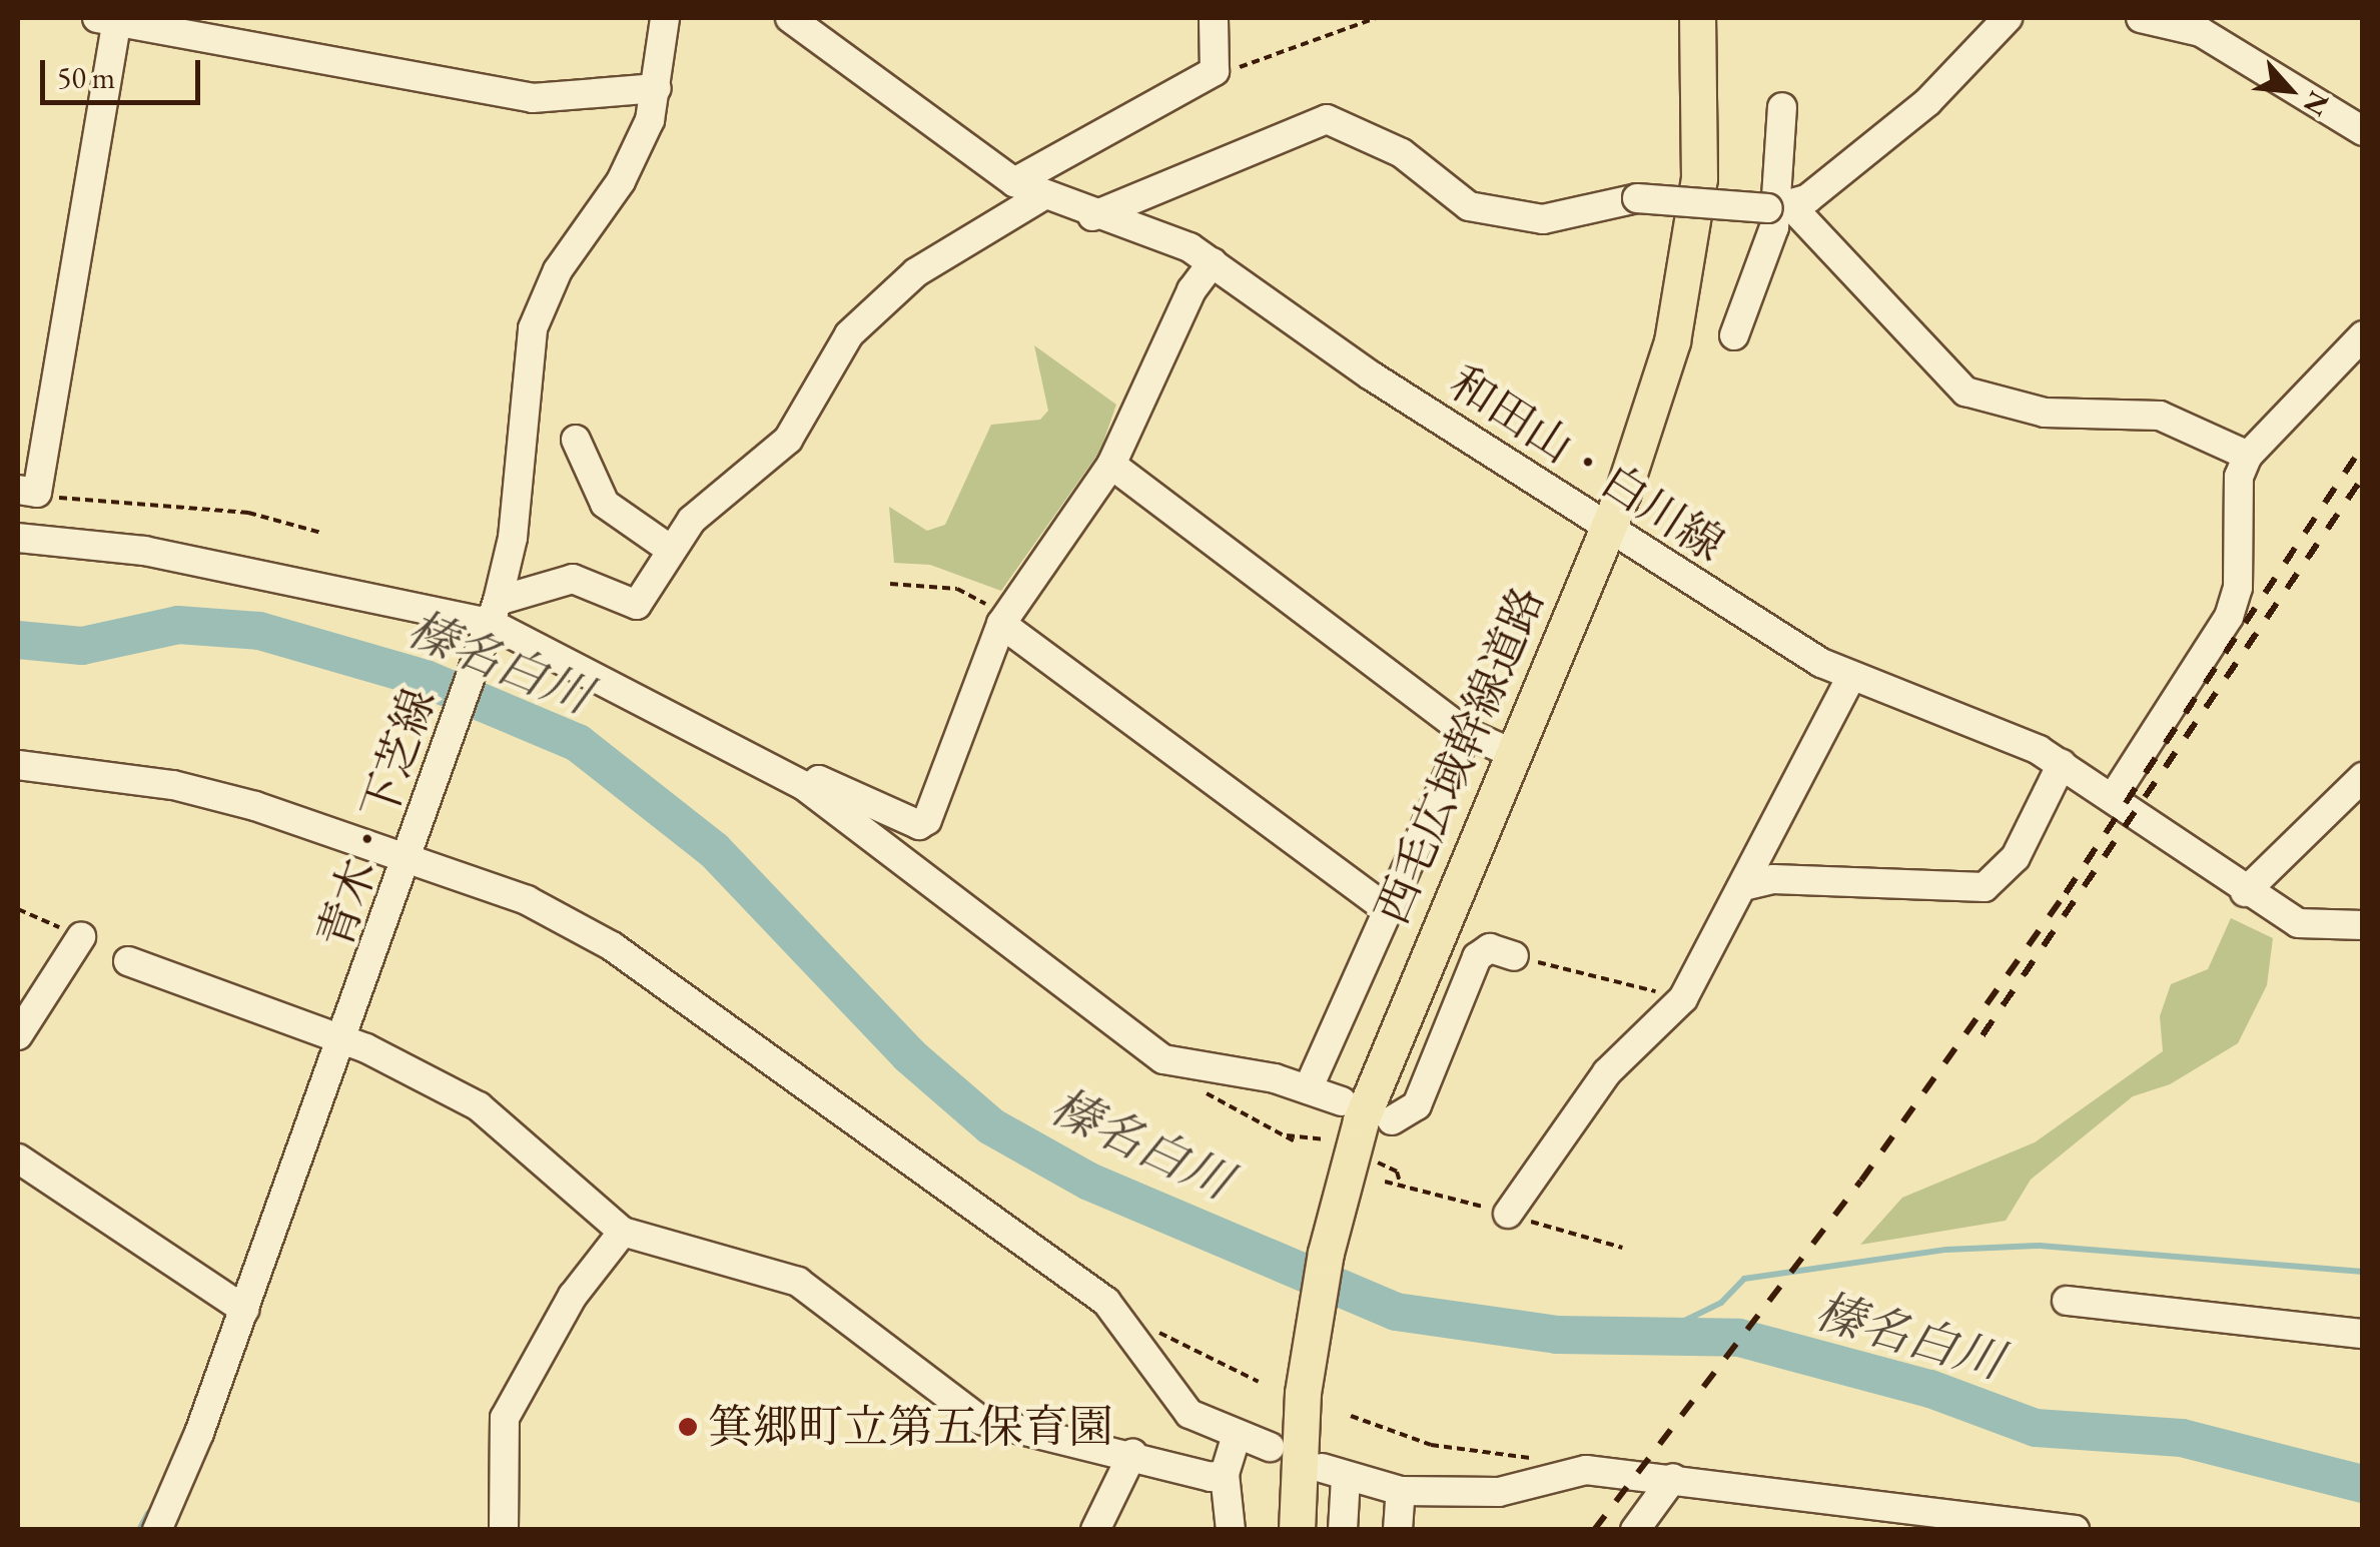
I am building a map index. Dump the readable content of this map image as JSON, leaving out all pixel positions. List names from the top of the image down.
{
  "streets": {
    "main road": ["西毛広域幹線道路"],
    "street": ["和田山・白川線", "青木・下芝線"]
  },
  "crossings": [
    ["和田山・白川線", "西毛広域幹線道路"]
  ],
  "water": ["榛名白川"],
  "places": ["箕郷町立第五保育園"],
  "scale_bar": "50 m",
  "north": "bottom right"
}
